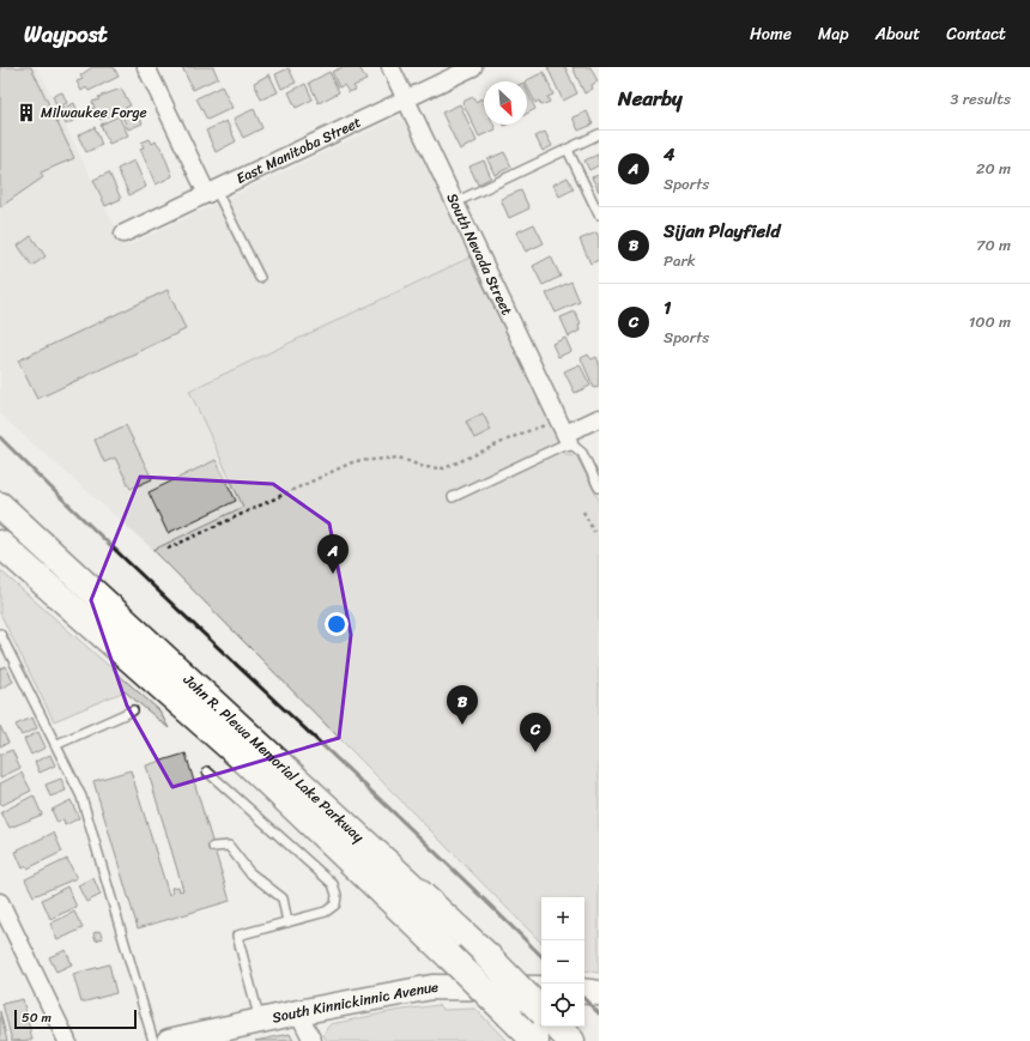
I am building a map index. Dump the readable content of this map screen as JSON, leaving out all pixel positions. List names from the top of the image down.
{
  "streets": {
    "main road": ["John R. Plewa Memorial Lake Parkway", "South Kinnickinnic Avenue"],
    "street": ["East Manitoba Street", "South Nevada Street"]
  },
  "crossings": [
    ["East Manitoba Street", "South Nevada Street"]
  ],
  "places": {
    "building": ["Milwaukee Forge"]
  },
  "scale_bar": "50 m",
  "north": "bottom right",
  "page": {
    "header": "Waypost",
    "nav": [
      "Home",
      "Map",
      "About",
      "Contact"
    ],
    "heading": ["Nearby", "3 results"],
    "list": [
      {
        "mark": "A",
        "name": "4",
        "note": "Sports",
        "value": "20 m"
      },
      {
        "mark": "B",
        "name": "Sijan Playfield",
        "note": "Park",
        "value": "70 m"
      },
      {
        "mark": "C",
        "name": "1",
        "note": "Sports",
        "value": "100 m"
      }
    ],
    "pins": ["A", "B", "C"],
    "map_buttons": ["+", "−"],
    "scale": "50 m"
  }
}
